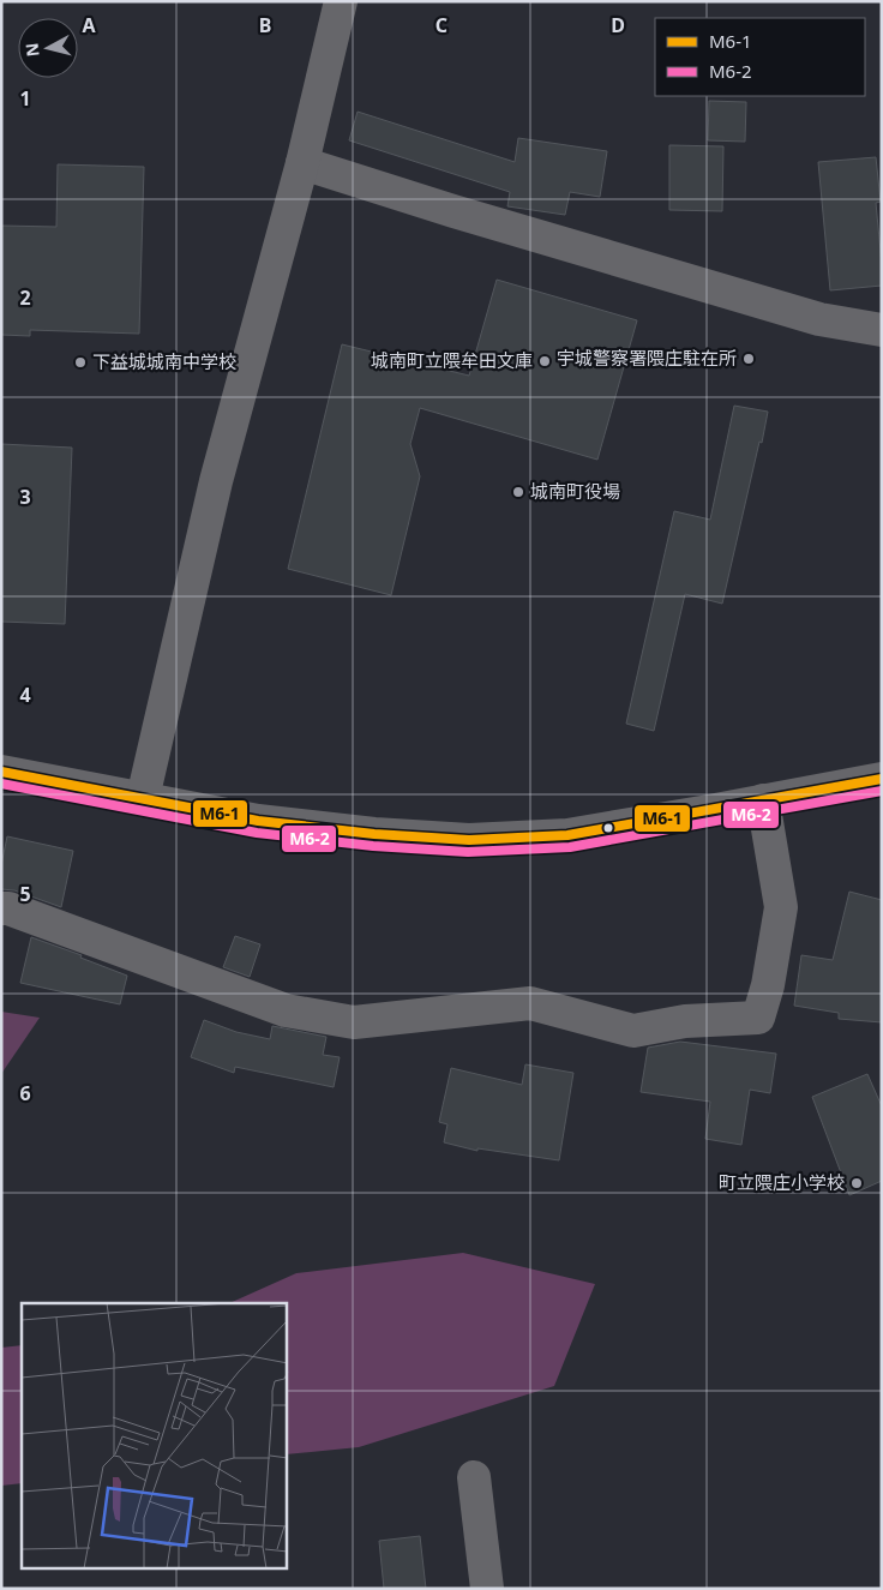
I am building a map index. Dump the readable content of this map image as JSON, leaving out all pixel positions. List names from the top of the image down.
{
  "places": [
    "宇城警察署隈庄駐在所",
    "城南町立隈牟田文庫",
    "下益城城南中学校",
    "城南町役場",
    "町立隈庄小学校"
  ],
  "lines": ["transit line M6-1", "transit line M6-2"],
  "legend": ["M6-1", "M6-2"],
  "north": "left",
  "grid": {
    "columns": [
      "A",
      "B",
      "C",
      "D"
    ],
    "rows": [
      "1",
      "2",
      "3",
      "4",
      "5",
      "6"
    ]
  }
}
